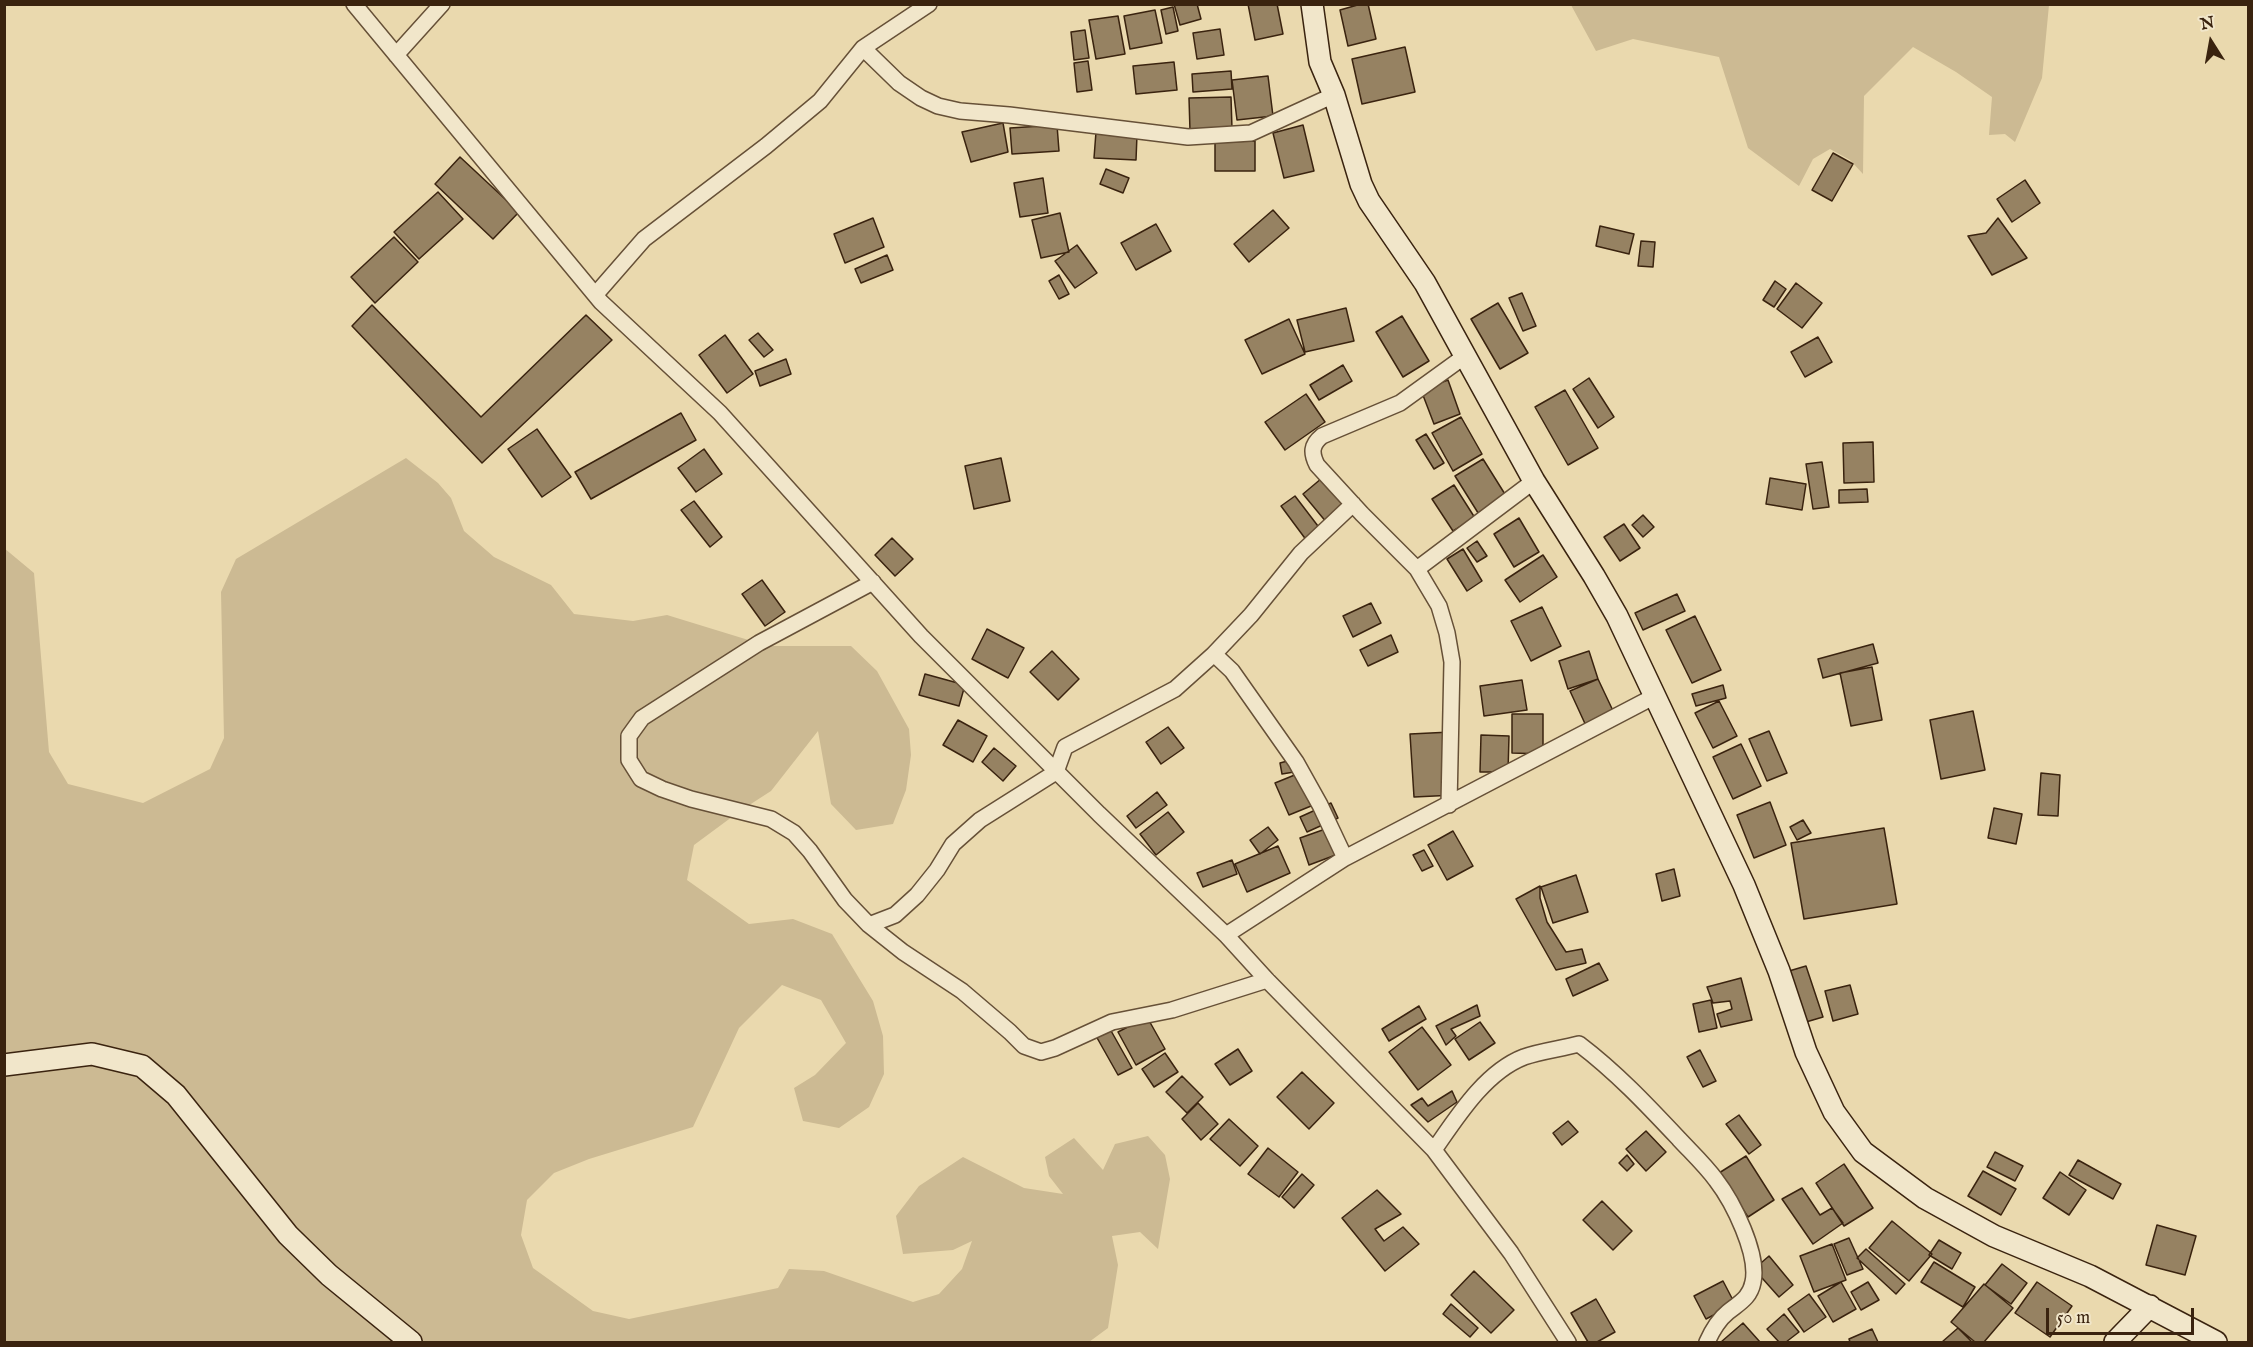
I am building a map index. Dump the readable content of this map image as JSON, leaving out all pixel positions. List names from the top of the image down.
{
  "scale_bar": "50 m",
  "north": "top"
}
